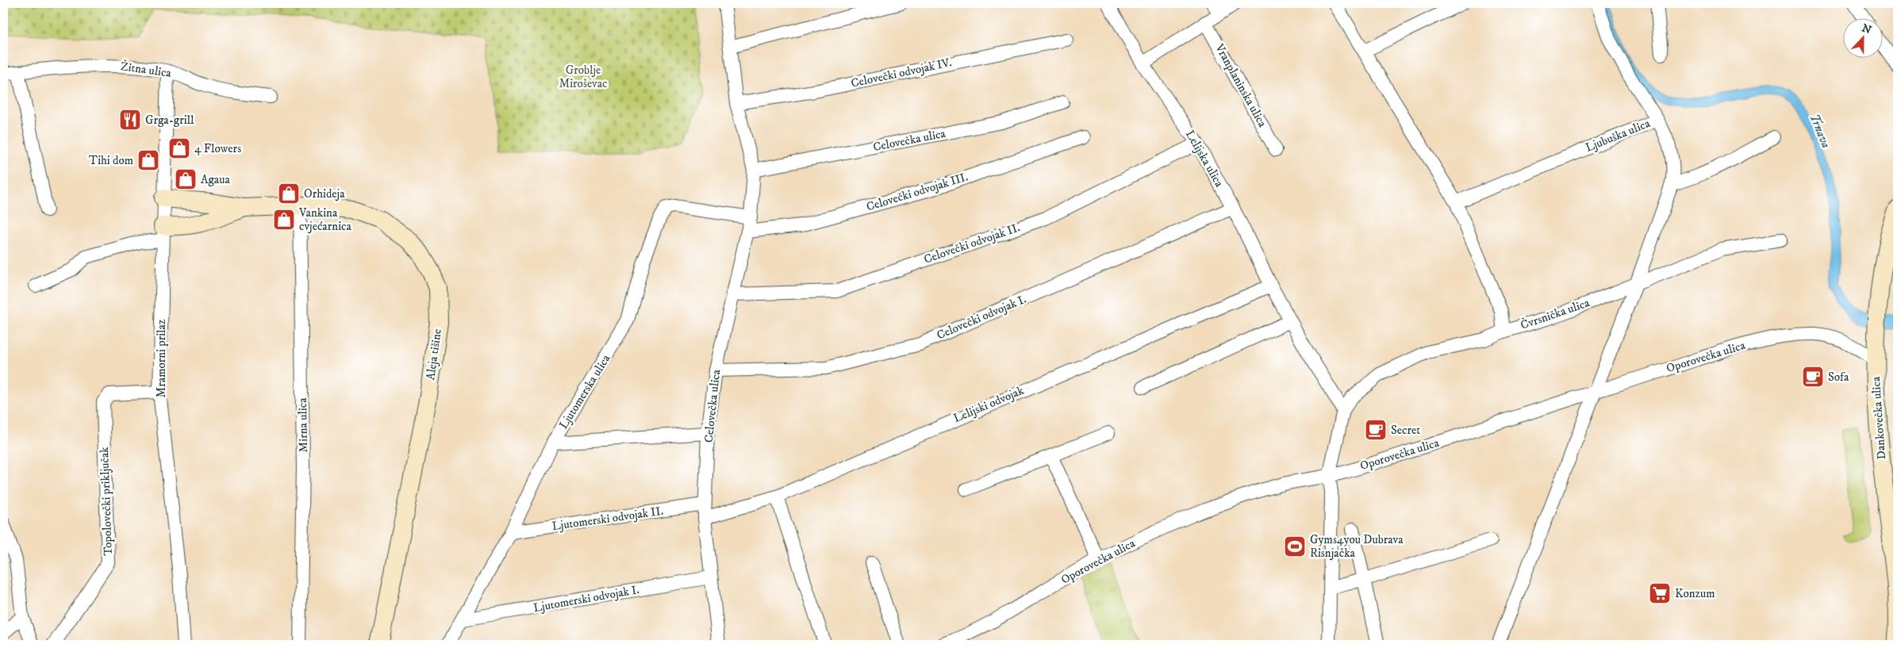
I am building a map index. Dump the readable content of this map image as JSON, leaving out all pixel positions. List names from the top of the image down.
{
  "streets": {
    "street": [
      "Žitna ulica",
      "Celovečki odvojak IV.",
      "Vranplaninska ulica",
      "Ljubuška ulica",
      "Celovečka ulica",
      "Lelijska ulica",
      "Celovečki odvojak III.",
      "Celovečki odvojak II.",
      "Čvrsnička ulica",
      "Celovečki odvojak I.",
      "Aleja tišine",
      "Oporovečka ulica",
      "Mramorni prilaz",
      "Ljutomerska ulica",
      "Lelijski odvojak",
      "Dankovečka ulica",
      "Mirna ulica",
      "Topolovečki priključak",
      "Ljutomerski odvojak II.",
      "Ljutomerski odvojak I."
    ]
  },
  "crossings": [
    ["Žitna ulica", "Mramorni prilaz"],
    ["Celovečki odvojak IV.", "Celovečka ulica"],
    ["Celovečka ulica", "Celovečki odvojak III."],
    ["Celovečka ulica", "Celovečki odvojak II."],
    ["Celovečka ulica", "Celovečki odvojak I."],
    ["Celovečka ulica", "Ljutomerska ulica"],
    ["Celovečka ulica", "Lelijski odvojak"],
    ["Celovečka ulica", "Ljutomerski odvojak II."],
    ["Celovečka ulica", "Ljutomerski odvojak I."],
    ["Lelijska ulica", "Celovečki odvojak II."],
    ["Lelijska ulica", "Čvrsnička ulica"],
    ["Lelijska ulica", "Celovečki odvojak I."],
    ["Lelijska ulica", "Lelijski odvojak"],
    ["Aleja tišine", "Mramorni prilaz"],
    ["Aleja tišine", "Mirna ulica"],
    ["Oporovečka ulica", "Dankovečka ulica"],
    ["Mramorni prilaz", "Topolovečki priključak"],
    ["Ljutomerska ulica", "Ljutomerski odvojak II."],
    ["Ljutomerska ulica", "Ljutomerski odvojak I."],
    ["Lelijski odvojak", "Ljutomerski odvojak II."]
  ],
  "water": ["Trnava"],
  "parks": ["Groblje Miroševac"],
  "places": {
    "restaurant": ["Grga-grill"],
    "shop": [
      "4 Flowers",
      "Tihi dom",
      "Agaua",
      "Orhideja",
      "Vankina cvjećarnica"
    ],
    "cafe": ["Sofa", "Secret"],
    "sports": ["Gyms4you Dubrava Risnjačka"],
    "supermarket": ["Konzum"]
  },
  "north": "top"
}
